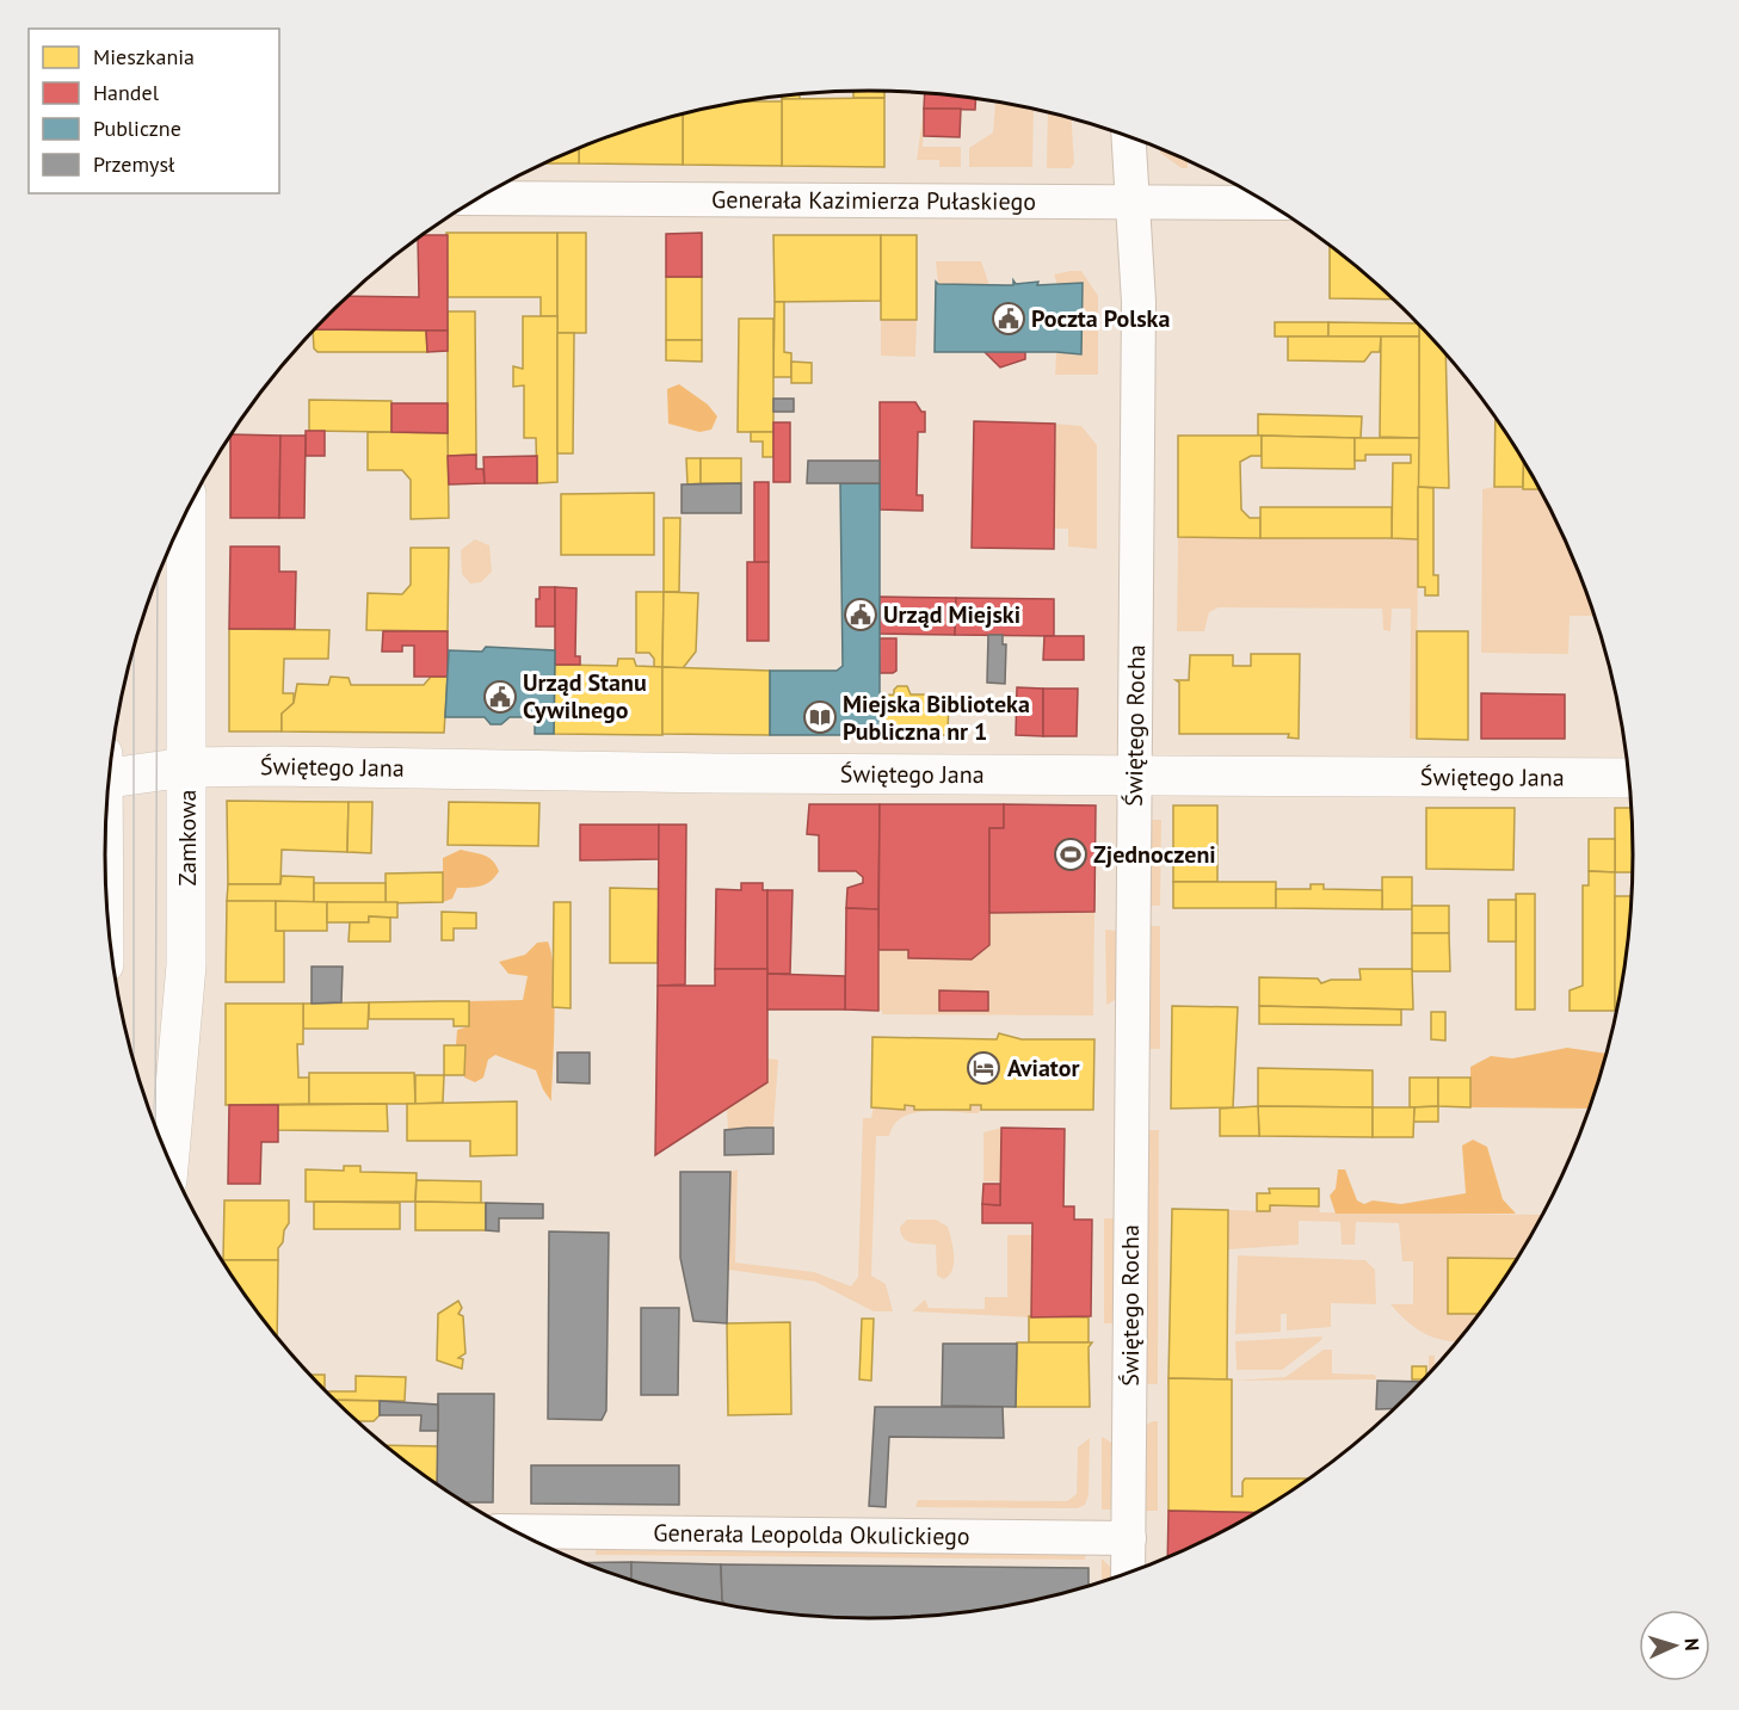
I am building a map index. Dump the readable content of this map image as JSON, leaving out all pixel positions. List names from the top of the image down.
{
  "streets": {
    "main road": ["Świętego Jana", "Zamkowa"],
    "street": ["Generała Kazimierza Pułaskiego", "Świętego Rocha", "Generała Leopolda Okulickiego"]
  },
  "crossings": [
    ["Generała Kazimierza Pułaskiego", "Świętego Rocha"],
    ["Świętego Rocha", "Świętego Jana"],
    ["Świętego Rocha", "Generała Leopolda Okulickiego"],
    ["Świętego Jana", "Zamkowa"]
  ],
  "places": {
    "public building": ["Poczta Polska", "Urząd Miejski", "Urząd Stanu Cywilnego"],
    "library": ["Miejska Biblioteka Publiczna nr 1"],
    "sports": ["Zjednoczeni"],
    "hotel": ["Aviator"]
  },
  "legend": [
    "Mieszkania",
    "Handel",
    "Publiczne",
    "Przemysł"
  ],
  "north": "right"
}
